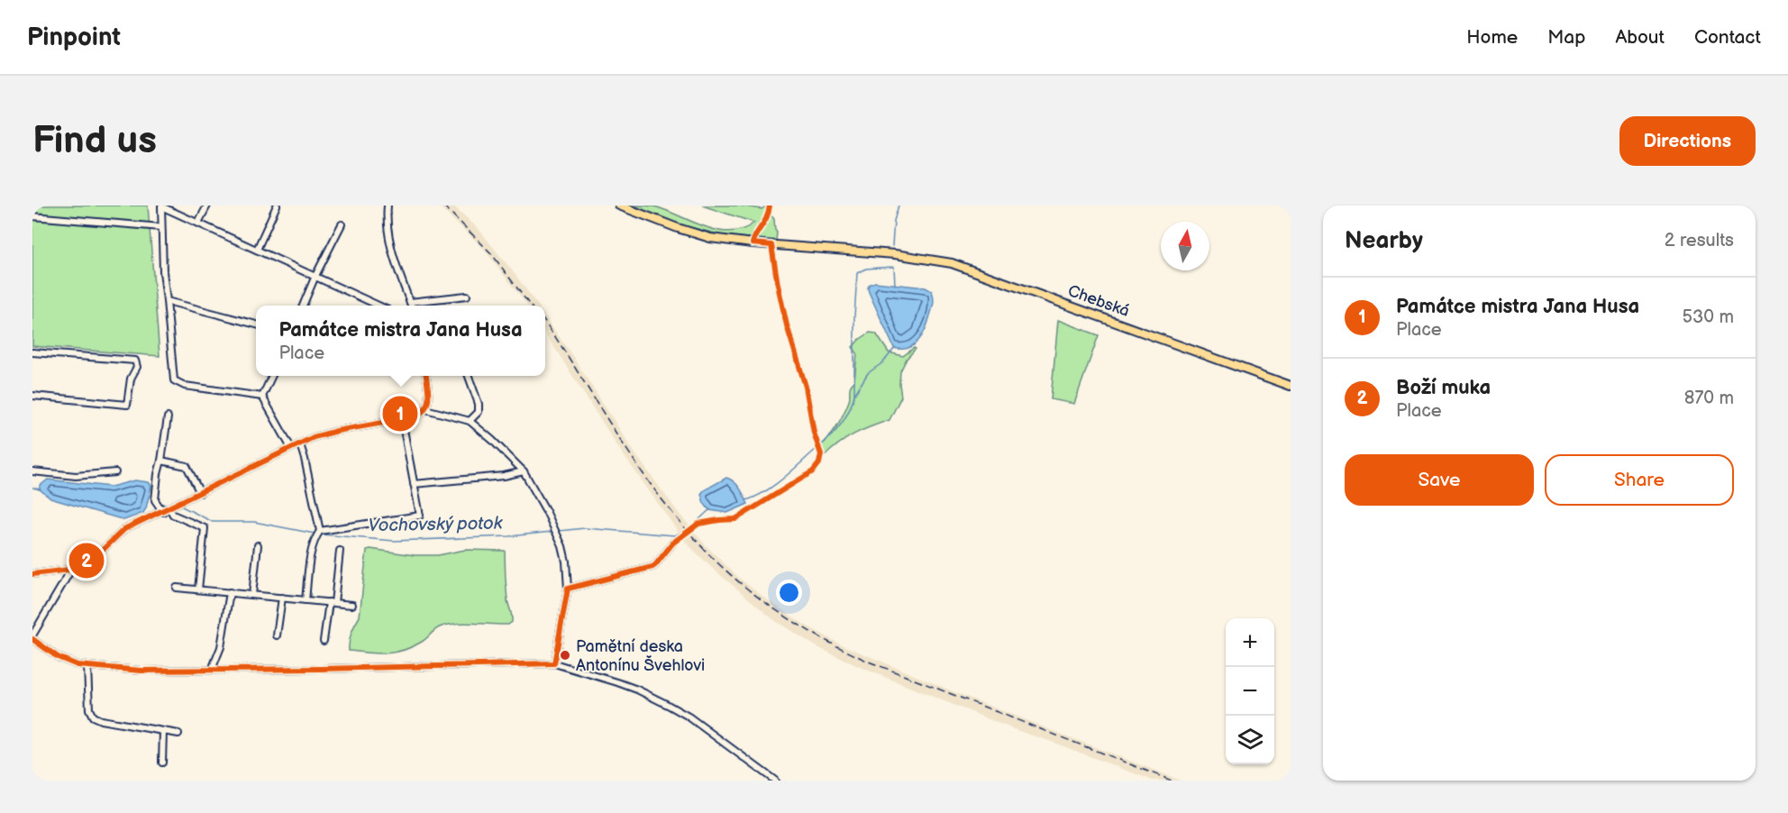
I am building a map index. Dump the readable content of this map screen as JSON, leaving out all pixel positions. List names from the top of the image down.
{
  "streets": {
    "main road": ["Chebská"]
  },
  "water": ["Vochovský potok"],
  "places": ["Pamětní deska Antonínu Švehlovi"],
  "north": "top",
  "page": {
    "header": "Pinpoint",
    "nav": [
      "Home",
      "Map",
      "About",
      "Contact"
    ],
    "buttons": [
      "Directions",
      ["Save", "Share"]
    ],
    "title": "Find us",
    "heading": ["Nearby", "2 results"],
    "list": [
      {
        "mark": "1",
        "name": "Památce mistra Jana Husa",
        "note": "Place",
        "value": "530 m"
      },
      {
        "mark": "2",
        "name": "Boží muka",
        "note": "Place",
        "value": "870 m"
      }
    ],
    "popup": ["Památce mistra Jana Husa", "Place"],
    "pins": ["1", "2"],
    "map_buttons": ["+", "−"]
  }
}
